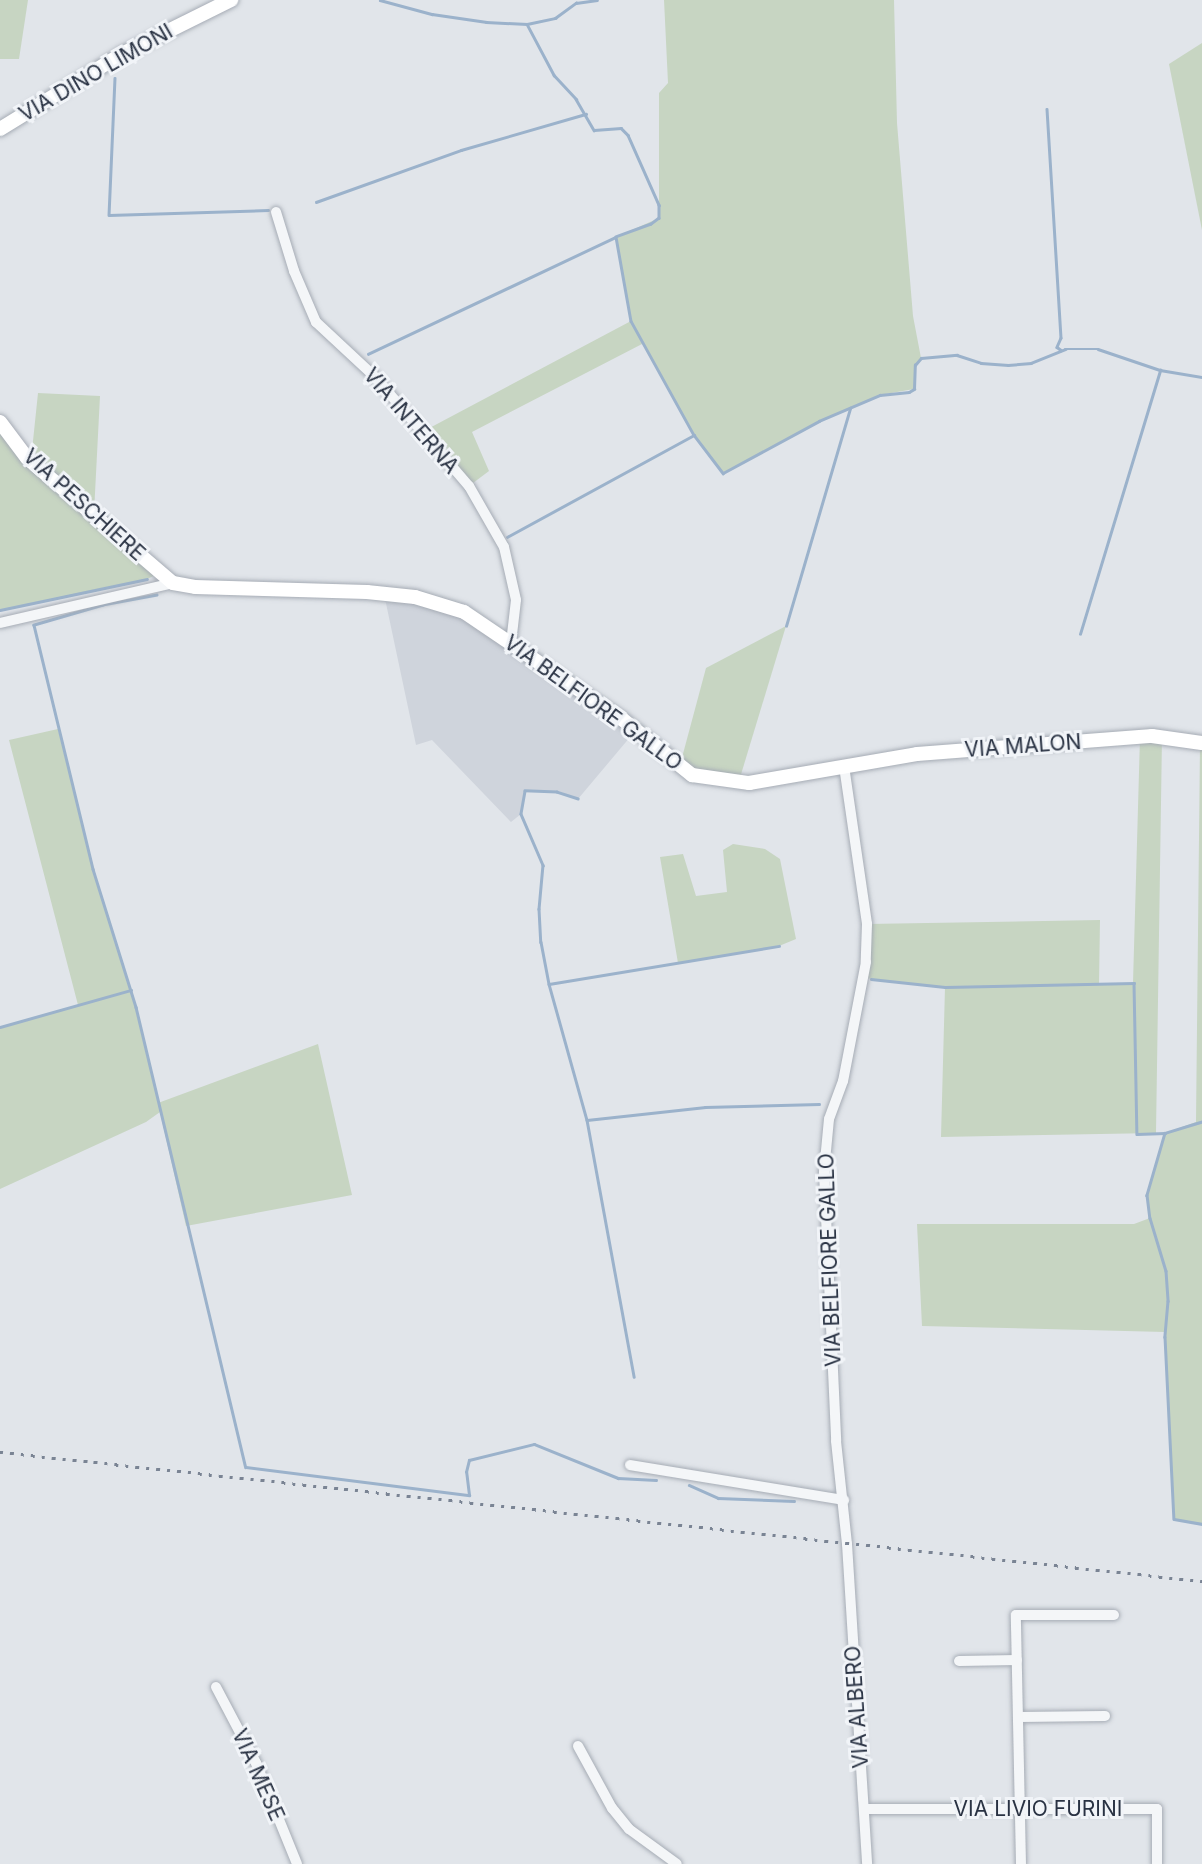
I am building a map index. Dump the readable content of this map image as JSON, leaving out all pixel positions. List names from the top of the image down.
{
  "streets": {
    "street": [
      "VIA DINO LIMONI",
      "VIA INTERNA",
      "VIA PESCHIERE",
      "VIA BELFIORE GALLO",
      "VIA MALON",
      "VIA ALBERO",
      "VIA MESE",
      "VIA LIVIO FURINI"
    ]
  },
  "crossings": [
    ["VIA INTERNA", "VIA BELFIORE GALLO"],
    ["VIA PESCHIERE", "VIA BELFIORE GALLO"],
    ["VIA BELFIORE GALLO", "VIA MALON"],
    ["VIA BELFIORE GALLO", "VIA ALBERO"],
    ["VIA ALBERO", "VIA LIVIO FURINI"]
  ]
}
